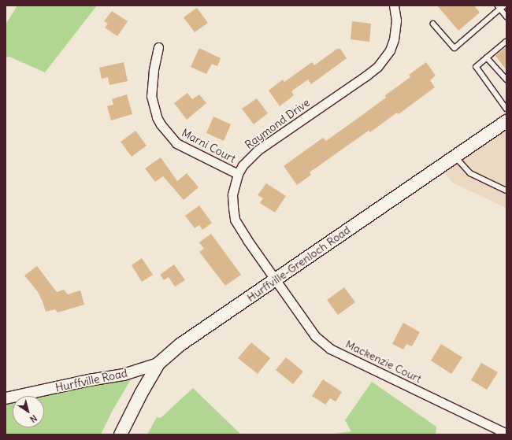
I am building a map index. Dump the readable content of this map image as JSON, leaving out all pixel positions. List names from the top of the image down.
{
  "streets": {
    "main road": ["Hurffville-Grenloch Road"],
    "street": [
      "Raymond Drive",
      "Marni Court",
      "Mackenzie Court",
      "Hurffville Road"
    ]
  },
  "crossings": [
    ["Raymond Drive", "Marni Court"],
    ["Raymond Drive", "Hurffville-Grenloch Road"],
    ["Raymond Drive", "Mackenzie Court"],
    ["Hurffville-Grenloch Road", "Mackenzie Court"],
    ["Hurffville-Grenloch Road", "Hurffville Road"]
  ],
  "north": "bottom right"
}
